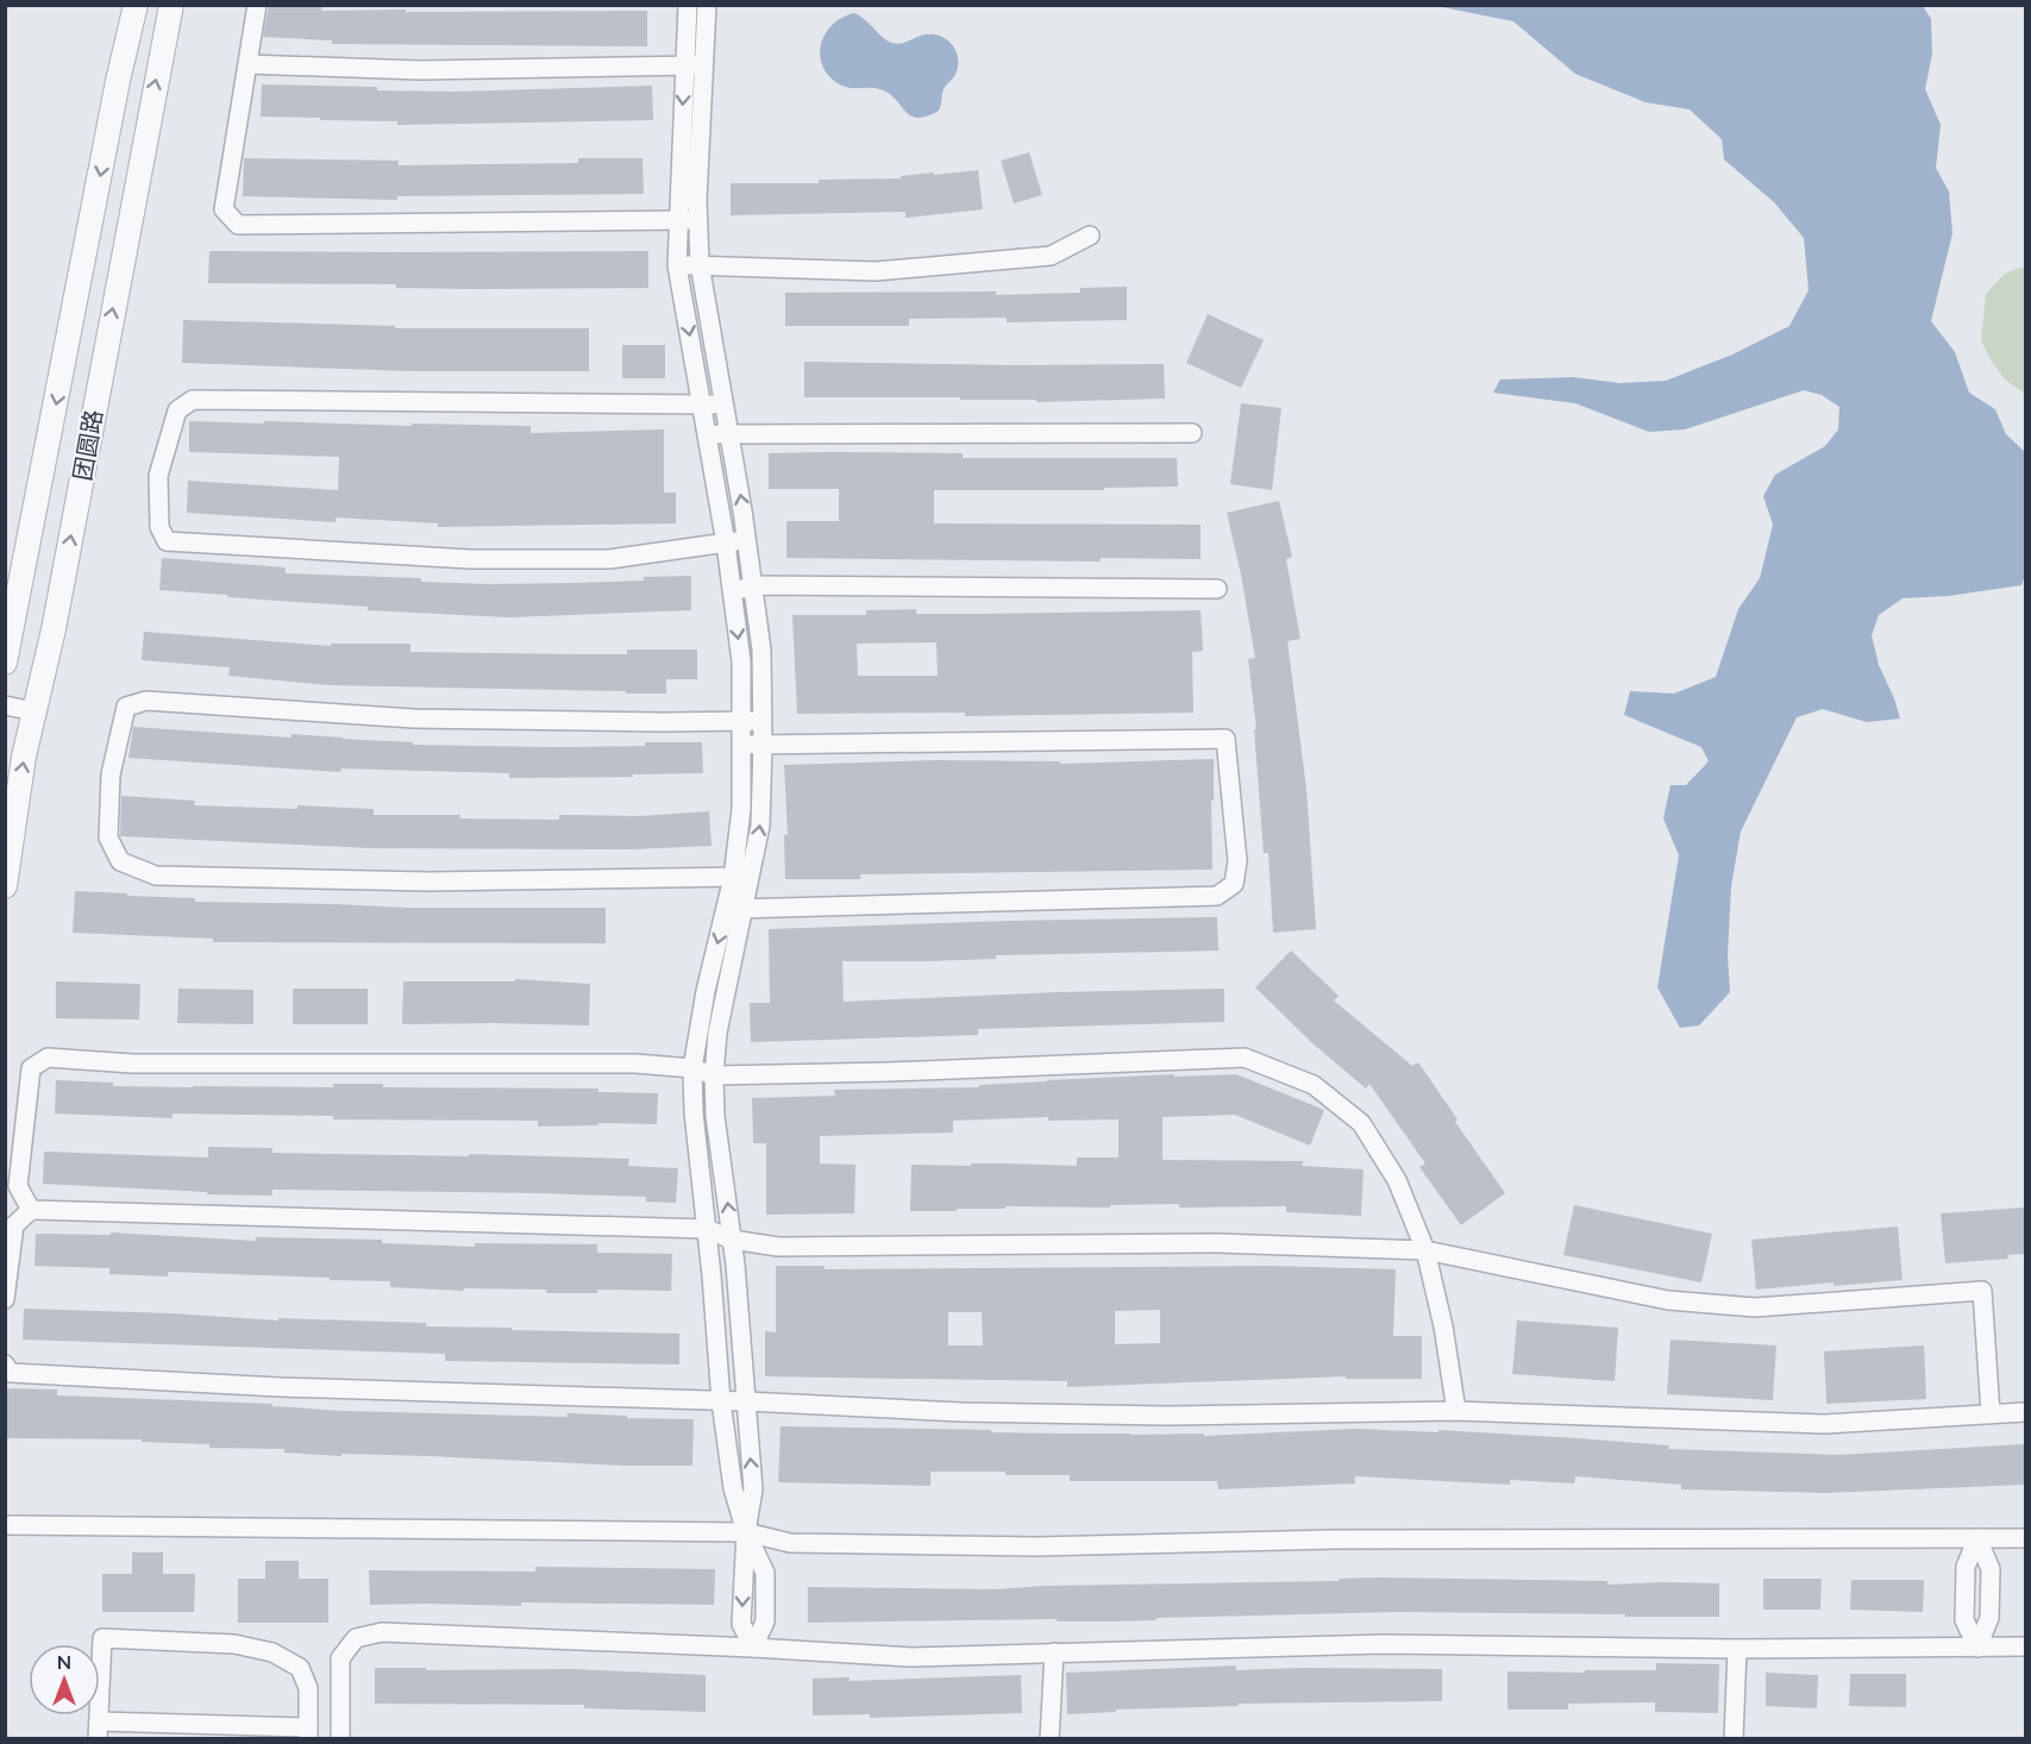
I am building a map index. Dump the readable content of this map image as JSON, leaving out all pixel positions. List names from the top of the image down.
{
  "streets": {
    "street": ["团圆路"]
  },
  "north": "top"
}
